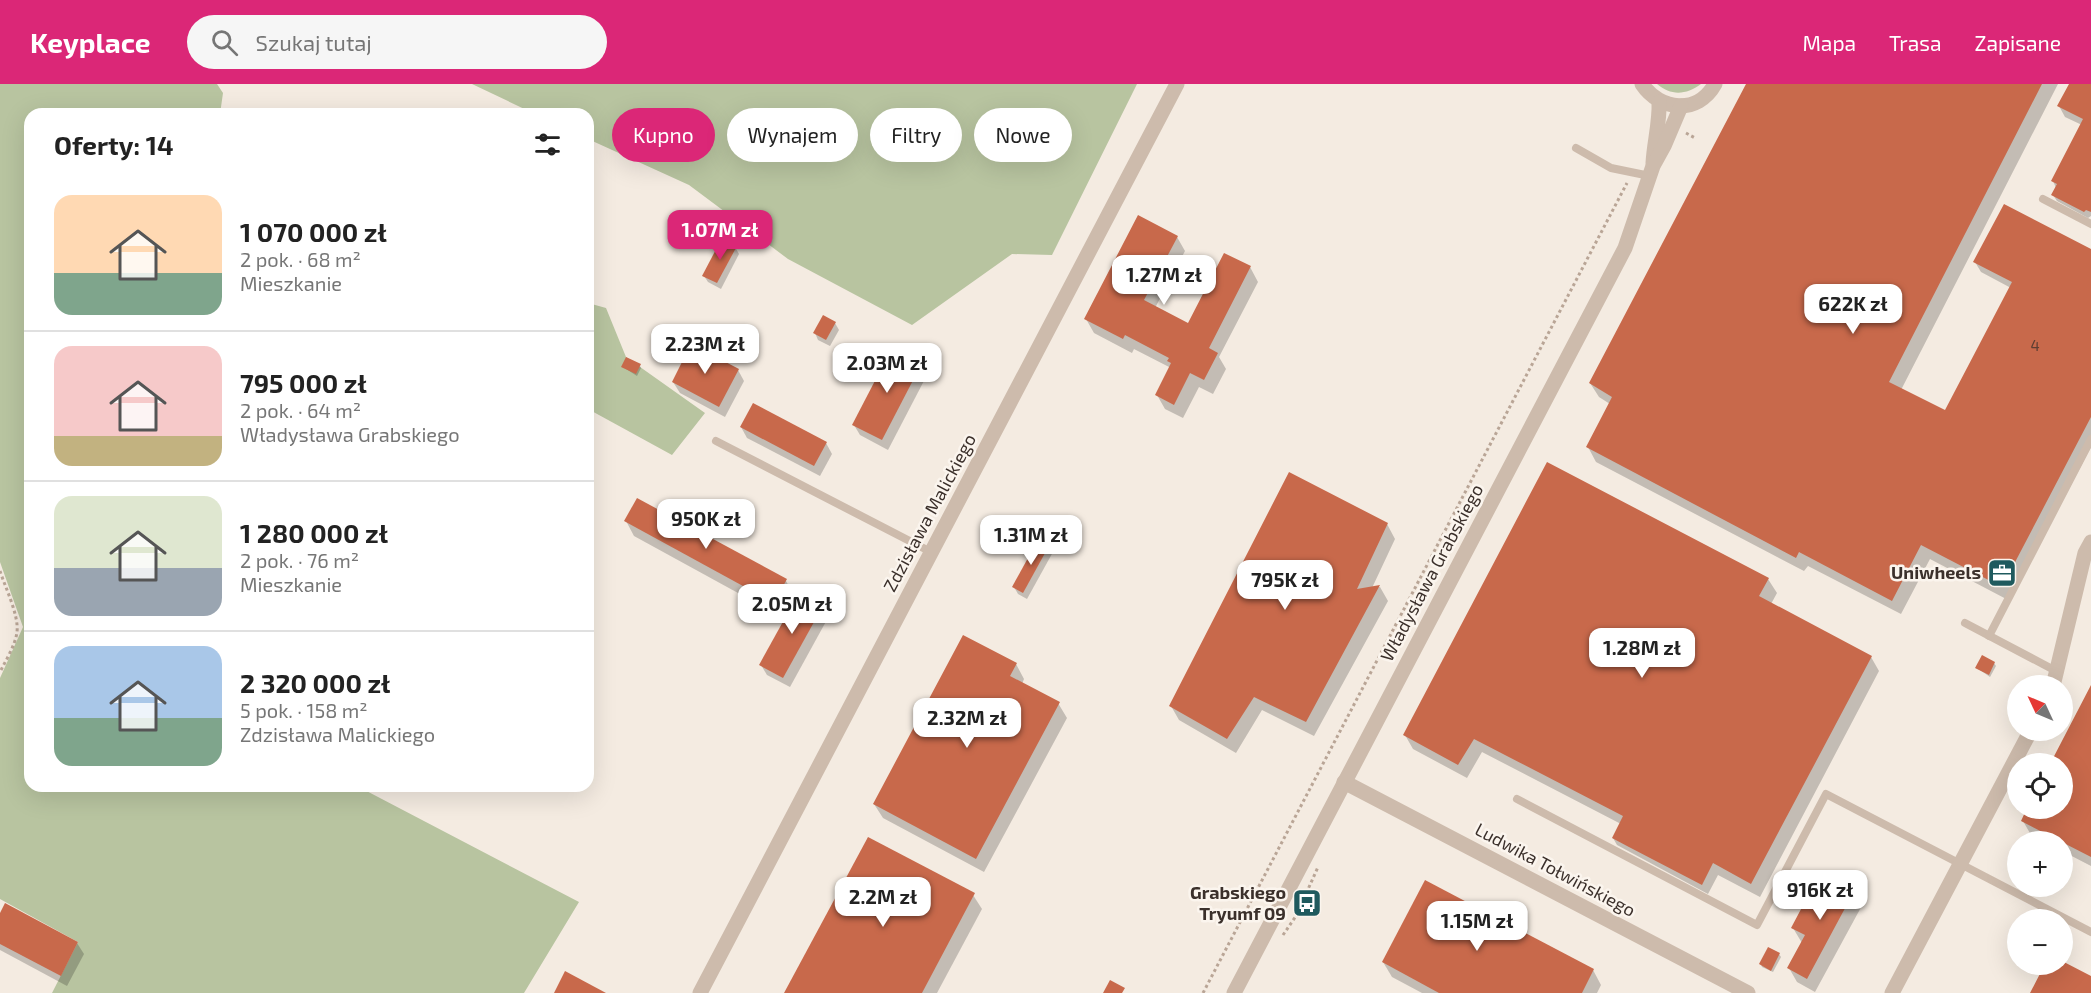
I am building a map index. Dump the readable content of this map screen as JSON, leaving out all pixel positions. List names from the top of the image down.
{
  "streets": {
    "street": ["Zdzisława Malickiego", "Władysława Grabskiego", "Ludwika Tołwińskiego"]
  },
  "crossings": [
    ["Władysława Grabskiego", "Ludwika Tołwińskiego"]
  ],
  "places": {
    "office": ["Uniwheels"],
    "bus stop": ["Grabskiego Tryumf 09"]
  },
  "house_numbers": ["4"],
  "north": "top left",
  "page": {
    "header": "Keyplace",
    "search": "Szukaj tutaj",
    "nav": ["Mapa", "Trasa", "Zapisane"],
    "chip": [
      "Kupno",
      "Wynajem",
      "Filtry",
      "Nowe"
    ],
    "heading": "Oferty: 14",
    "list": [
      {
        "name": "1 070 000 zł",
        "note": "2 pok. · 68 m² · Mieszkanie"
      },
      {
        "name": "795 000 zł",
        "note": "2 pok. · 64 m² · Władysława Grabskiego"
      },
      {
        "name": "1 280 000 zł",
        "note": "2 pok. · 76 m² · Mieszkanie"
      },
      {
        "name": "2 320 000 zł",
        "note": "5 pok. · 158 m² · Zdzisława Malickiego"
      }
    ],
    "price": [
      "1.07M zł",
      "1.27M zł",
      "622K zł",
      "2.23M zł",
      "2.03M zł",
      "950K zł",
      "1.31M zł",
      "795K zł",
      "2.05M zł",
      "1.28M zł",
      "2.32M zł",
      "916K zł",
      "2.2M zł",
      "1.15M zł"
    ],
    "map_buttons": ["+", "−"]
  }
}
